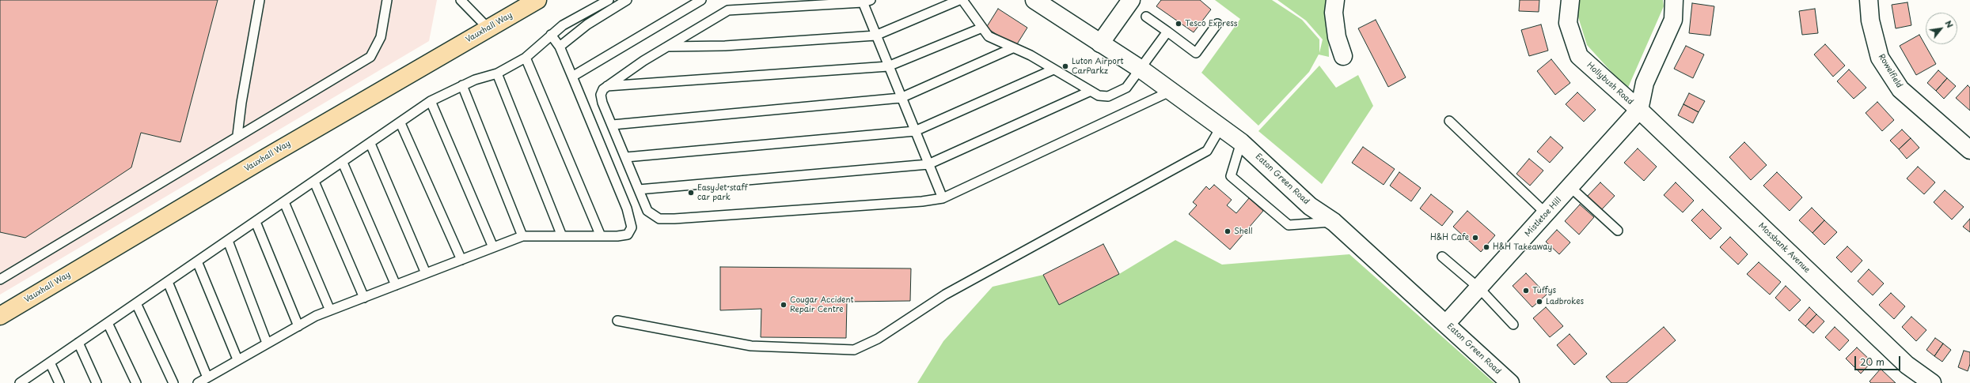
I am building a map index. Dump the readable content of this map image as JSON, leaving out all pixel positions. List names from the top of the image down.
{
  "streets": {
    "main road": ["Vauxhall Way"],
    "street": [
      "Rowelfield",
      "Hollybush Road",
      "Eaton Green Road",
      "Mistletoe Hill",
      "Mossbank Avenue"
    ]
  },
  "crossings": [
    ["Hollybush Road", "Mistletoe Hill"],
    ["Hollybush Road", "Mossbank Avenue"],
    ["Eaton Green Road", "Mistletoe Hill"],
    ["Mistletoe Hill", "Mossbank Avenue"]
  ],
  "places": [
    "Tesco Express",
    "Luton Airport CarParkz",
    "EasyJet staff car park",
    "Shell",
    "H&H Cafe",
    "H&H Takeaway",
    "Tuffys",
    "Ladbrokes",
    "Cougar Accident Repair Centre"
  ],
  "scale_bar": "20 m",
  "north": "top right"
}
